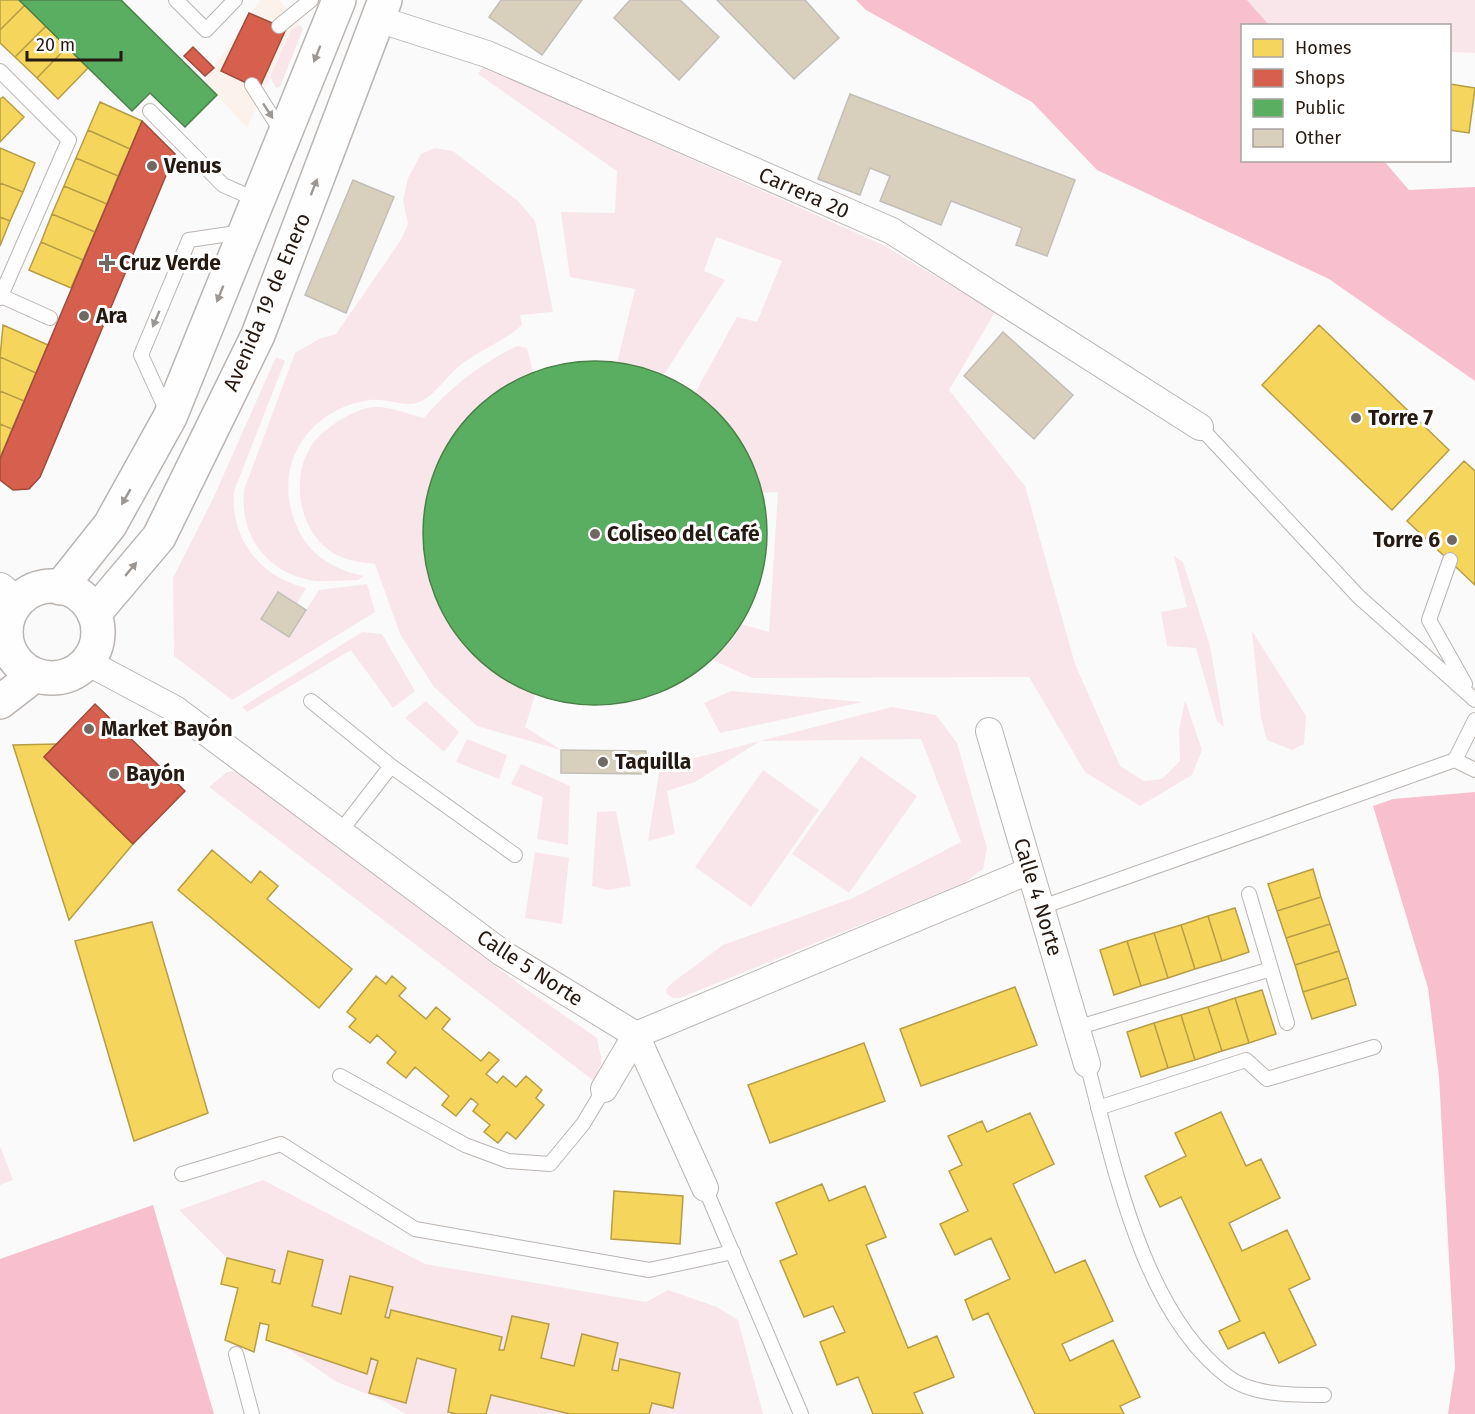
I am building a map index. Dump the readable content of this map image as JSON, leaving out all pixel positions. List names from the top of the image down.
{
  "streets": {
    "main road": ["Avenida 19 de Enero"],
    "street": ["Carrera 20", "Calle 4 Norte", "Calle 5 Norte"]
  },
  "crossings": [
    ["Carrera 20", "Avenida 19 de Enero"],
    ["Avenida 19 de Enero", "Calle 5 Norte"]
  ],
  "places": {
    "other": [
      "Venus",
      "Ara",
      "Torre 7",
      "Coliseo del Café",
      "Torre 6",
      "Market Bayón",
      "Taquilla",
      "Bayón"
    ],
    "health": ["Cruz Verde"]
  },
  "legend": [
    "Homes",
    "Shops",
    "Public",
    "Other"
  ],
  "scale_bar": "20 m"
}
